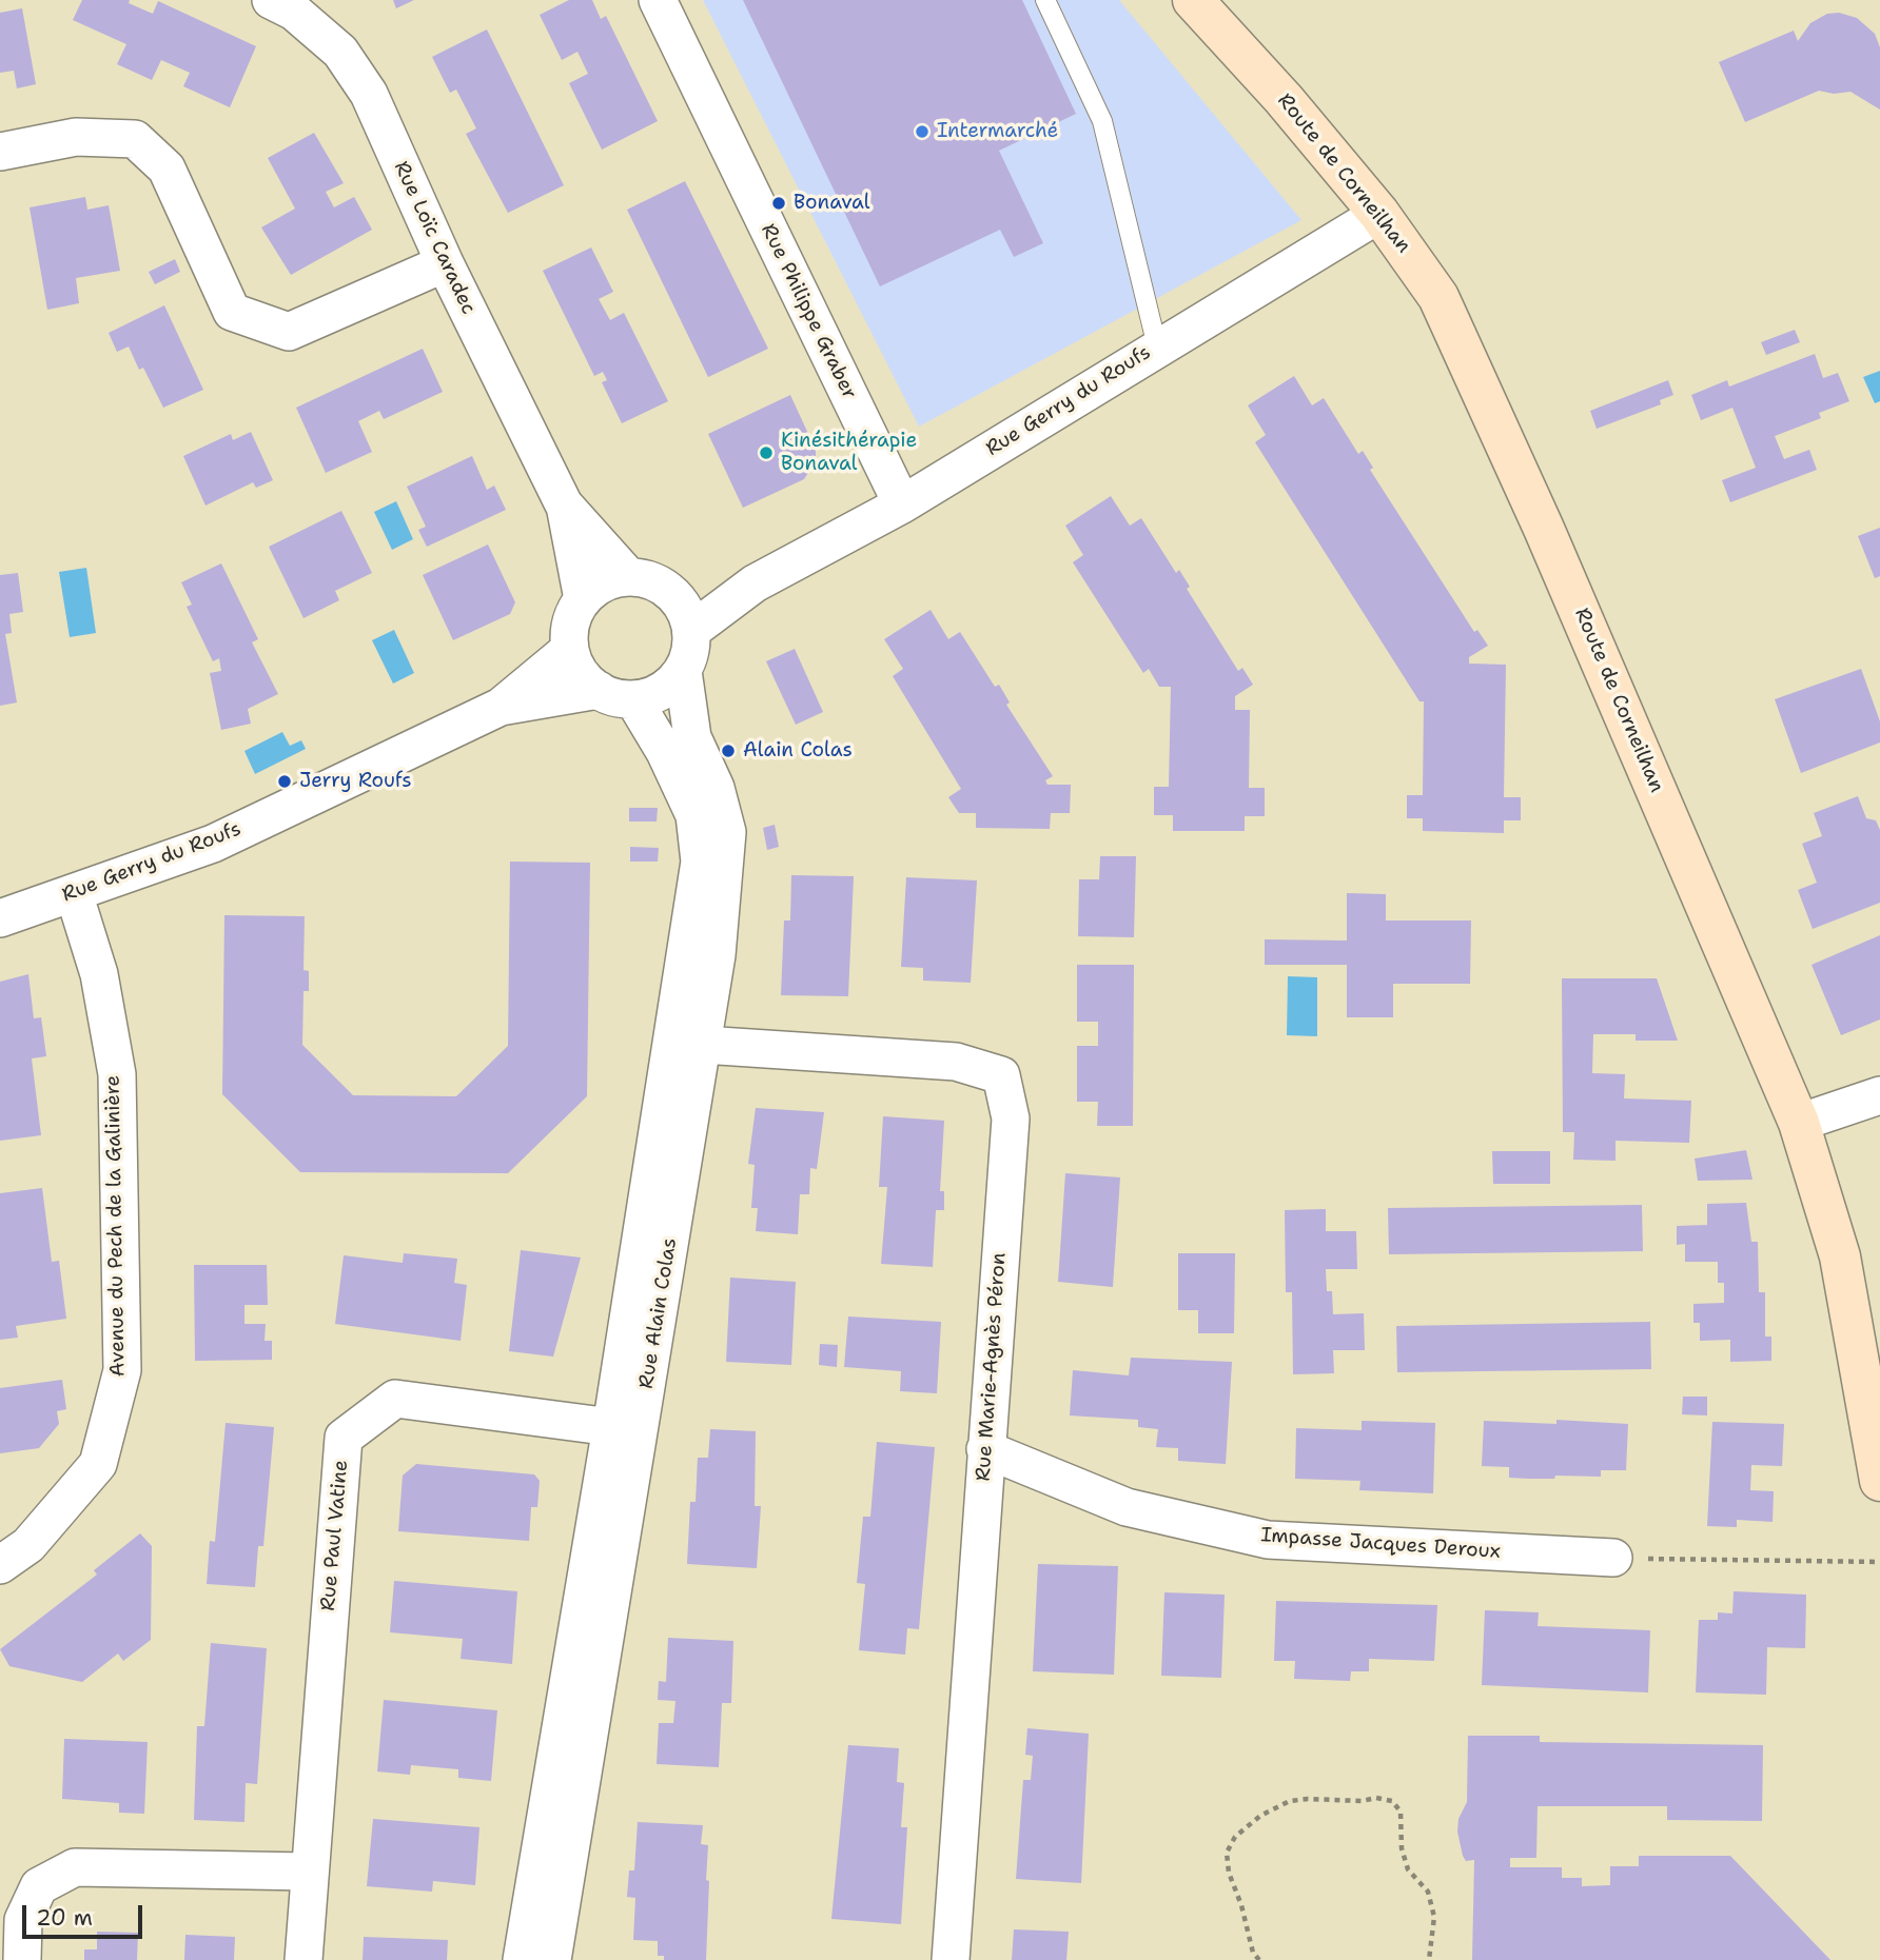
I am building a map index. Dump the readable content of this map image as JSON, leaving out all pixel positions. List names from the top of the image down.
{
  "streets": {
    "street": [
      "Route de Corneilhan",
      "Rue Loïc Caradec",
      "Rue Philippe Graber",
      "Rue Gerry du Roufs",
      "Avenue du Pech de la Galinière",
      "Rue Alain Colas",
      "Rue Marie-Agnès Péron",
      "Rue Paul Vatine",
      "Impasse Jacques Deroux"
    ]
  },
  "crossings": [
    ["Route de Corneilhan", "Rue Gerry du Roufs"],
    ["Rue Loïc Caradec", "Rue Gerry du Roufs"],
    ["Rue Loïc Caradec", "Rue Alain Colas"],
    ["Rue Philippe Graber", "Rue Gerry du Roufs"],
    ["Rue Gerry du Roufs", "Avenue du Pech de la Galinière"],
    ["Rue Gerry du Roufs", "Rue Alain Colas"],
    ["Rue Alain Colas", "Rue Marie-Agnès Péron"],
    ["Rue Alain Colas", "Rue Paul Vatine"],
    ["Rue Marie-Agnès Péron", "Impasse Jacques Deroux"]
  ],
  "places": [
    "Intermarché",
    "Bonaval",
    "Kinésithérapie Bonaval",
    "Alain Colas",
    "Jerry Roufs"
  ],
  "scale_bar": "20 m"
}
